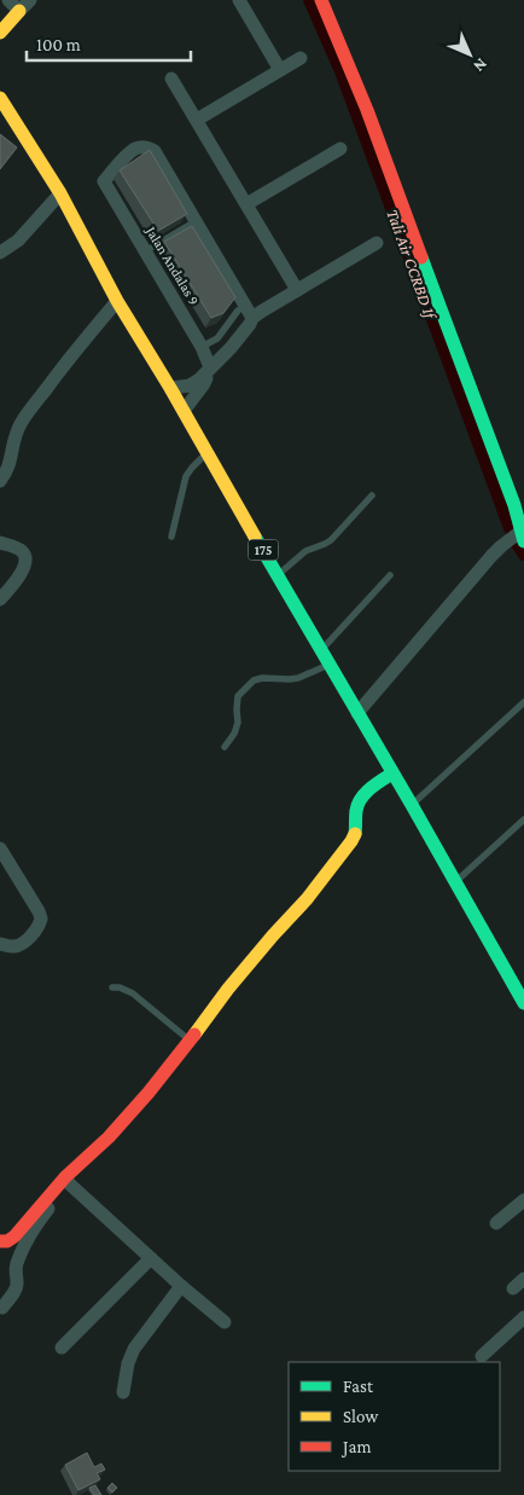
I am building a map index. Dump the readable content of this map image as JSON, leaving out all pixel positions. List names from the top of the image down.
{
  "streets": {
    "street": ["Jalan Andalas 9", "175"]
  },
  "water": ["Tali Air CCRBD 1f"],
  "legend": ["Fast", "Slow", "Jam"],
  "scale_bar": "100 m",
  "north": "bottom right"
}
